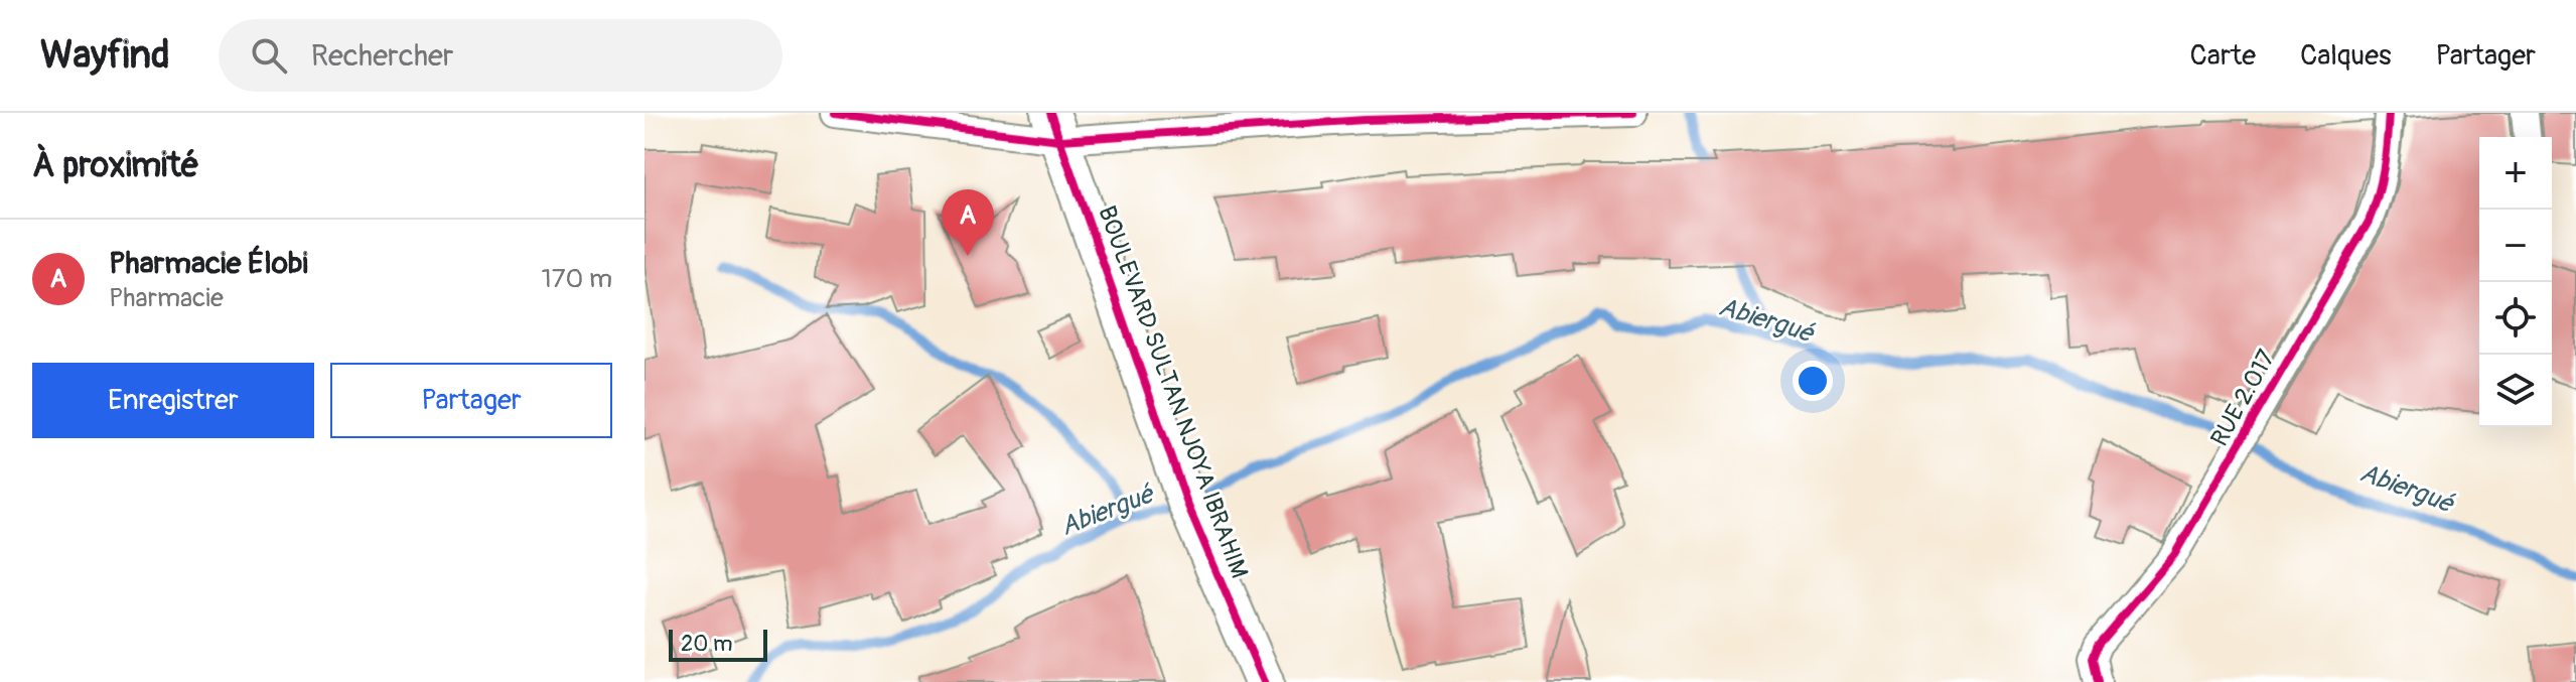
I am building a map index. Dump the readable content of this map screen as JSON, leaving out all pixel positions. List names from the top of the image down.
{
  "streets": {
    "street": ["BOULEVARD SULTAN NJOYA IBRAHIM", "RUE 2.017"]
  },
  "water": ["Abiergué"],
  "scale_bar": "20 m",
  "page": {
    "header": "Wayfind",
    "search": "Rechercher",
    "nav": ["Carte", "Calques", "Partager"],
    "heading": "À proximité",
    "map_buttons": ["+", "−"],
    "pins": "A",
    "list": [
      {
        "mark": "A",
        "name": "Pharmacie Élobi",
        "note": "Pharmacie",
        "value": "170 m"
      }
    ],
    "buttons": ["Enregistrer", "Partager"],
    "scale": "20 m"
  }
}
